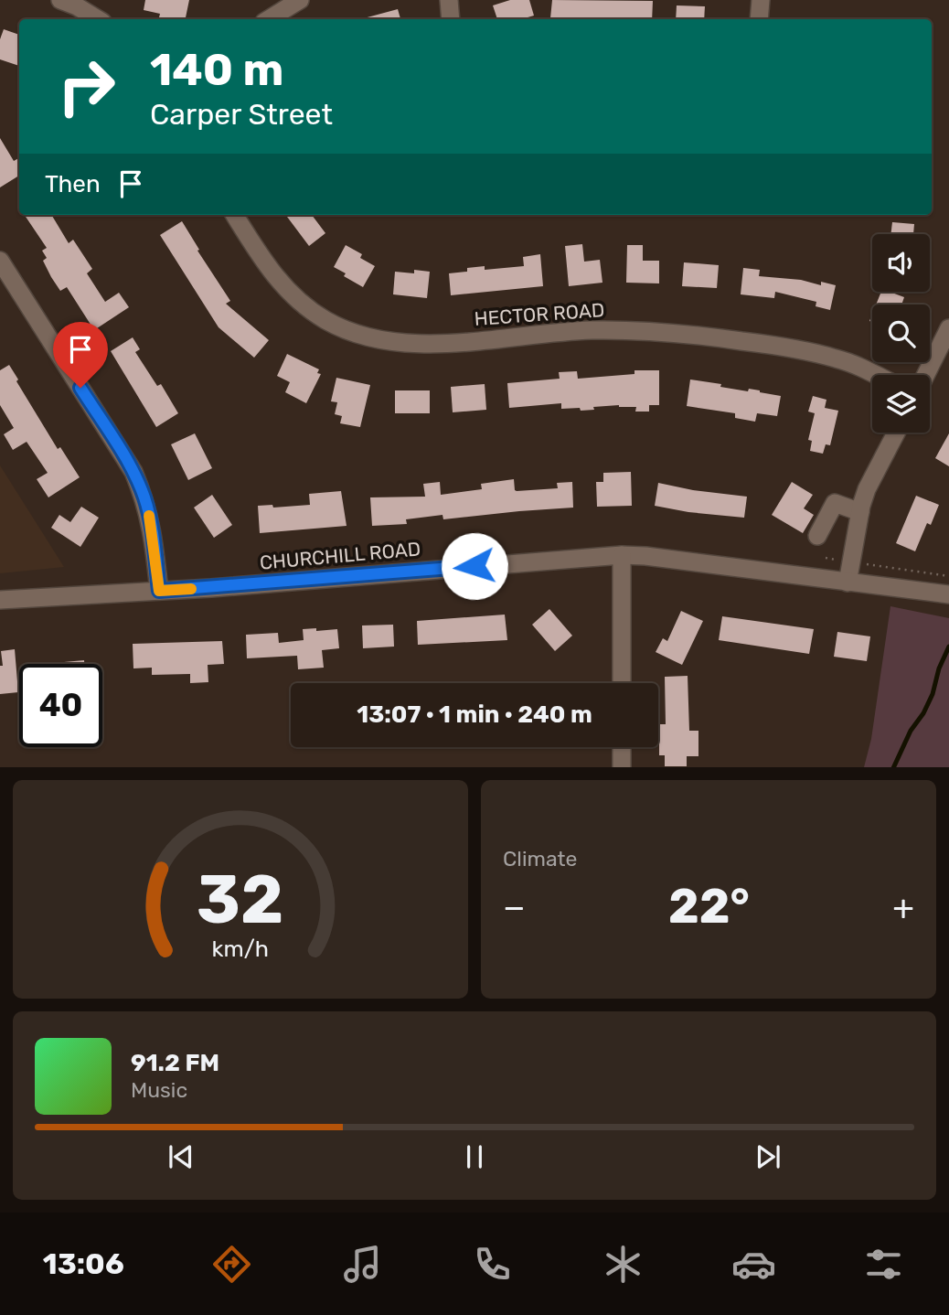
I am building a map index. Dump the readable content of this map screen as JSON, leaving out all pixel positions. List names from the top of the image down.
{
  "streets": {
    "street": ["HECTOR ROAD", "CHURCHILL ROAD"]
  },
  "page": {
    "turn": ["140 m", "Carper Street"],
    "then": "Then",
    "limit": "40",
    "trip": "13:07 · 1 min · 240 m",
    "tile": "Climate",
    "heat": ["−", "22°", "+"],
    "song": ["91.2 FM", "Music"],
    "tabs": "13:06",
    "gauge": ["32", "km/h"]
  }
}
